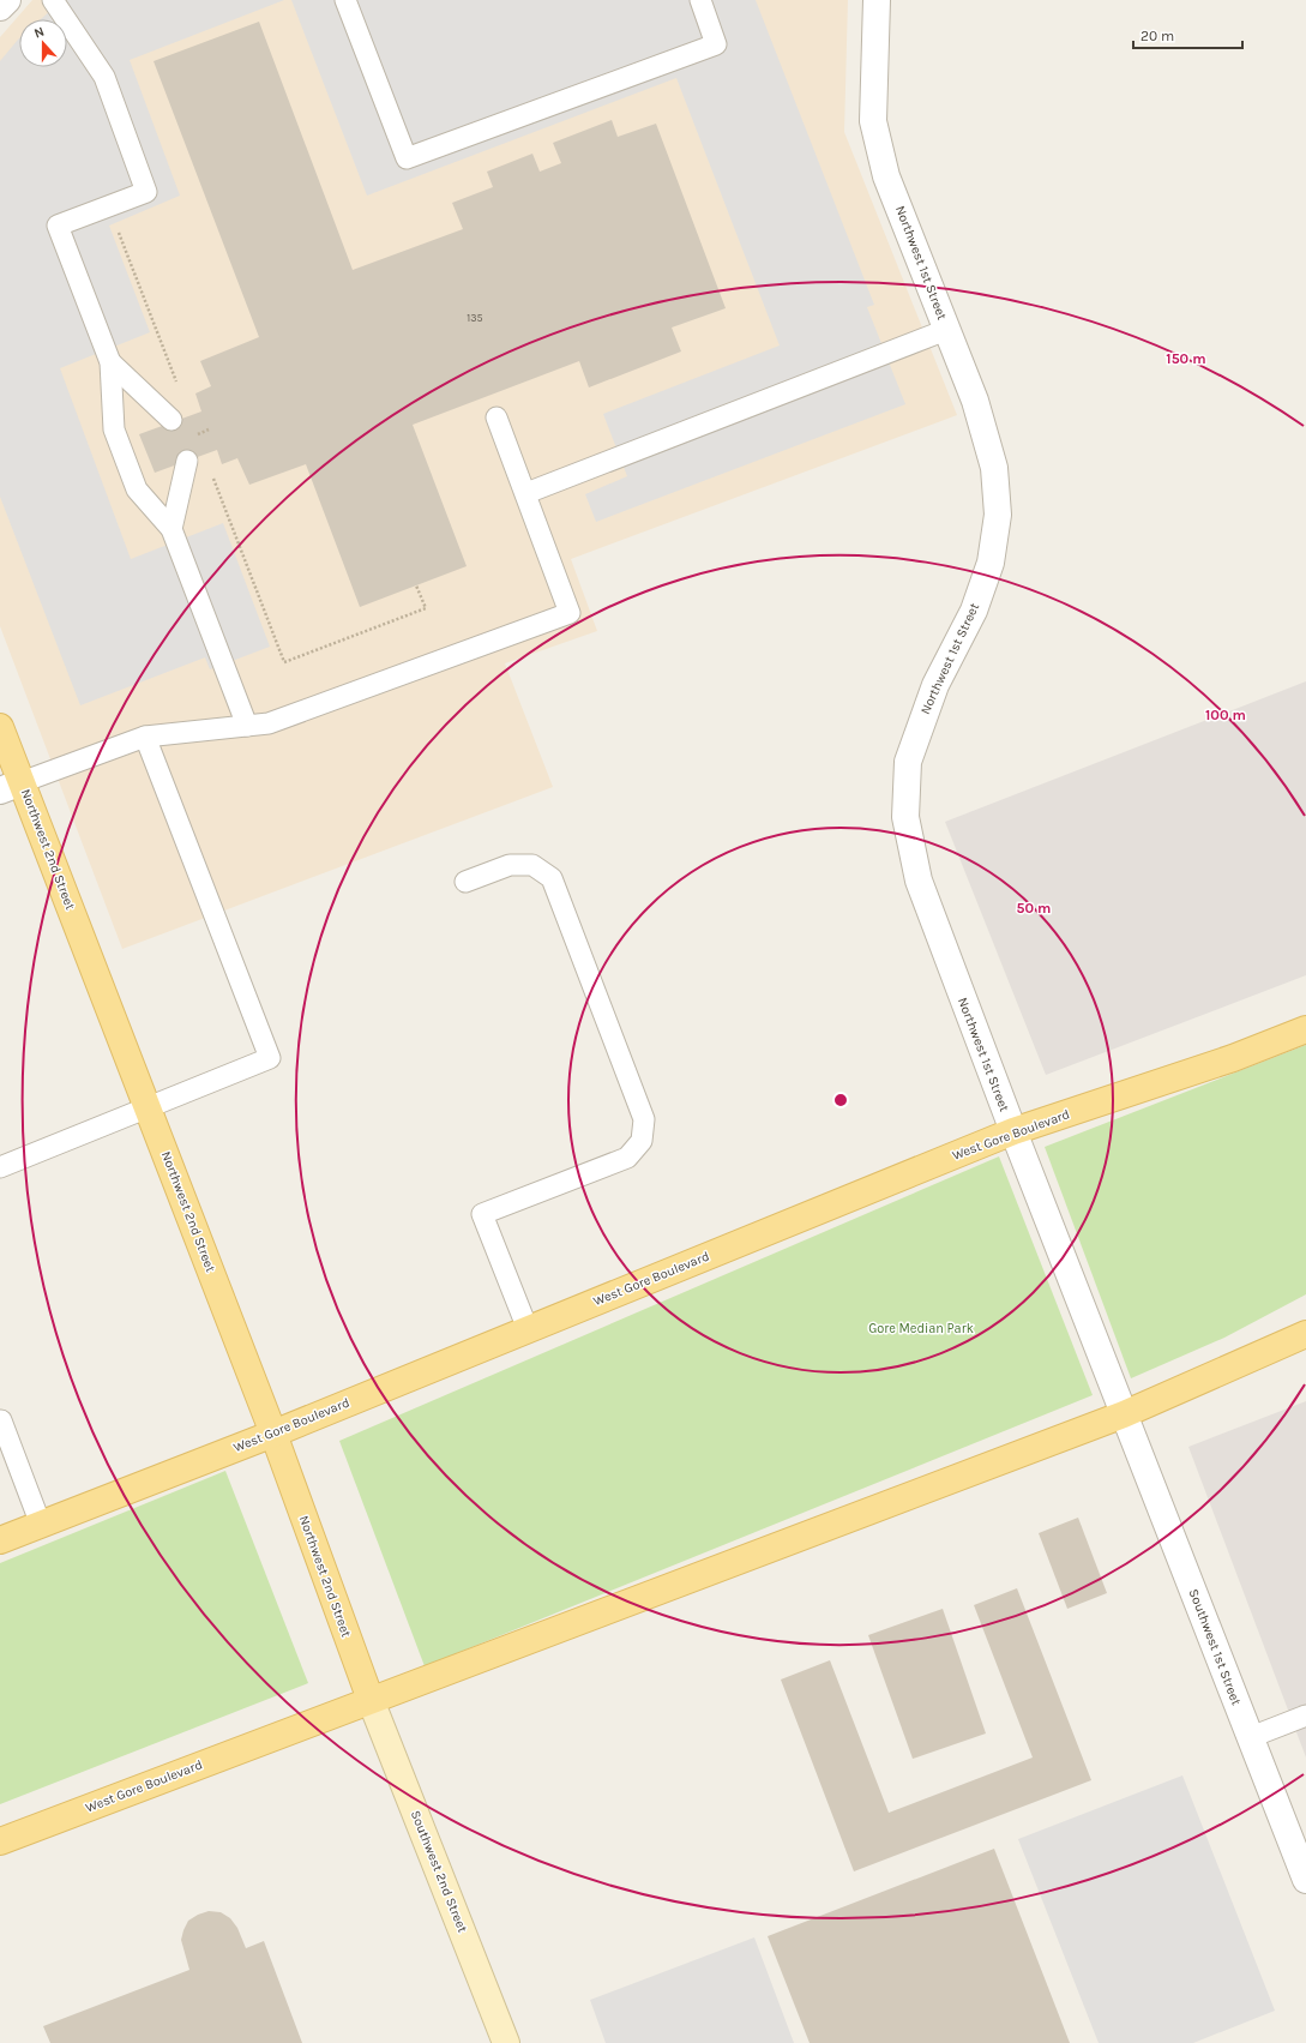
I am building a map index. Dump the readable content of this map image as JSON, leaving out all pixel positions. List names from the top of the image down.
{
  "streets": {
    "main road": ["Northwest 2nd Street", "West Gore Boulevard", "Southwest 2nd Street"],
    "street": ["Northwest 1st Street", "Southwest 1st Street"]
  },
  "crossings": [
    ["Northwest 1st Street", "West Gore Boulevard"],
    ["Northwest 1st Street", "Southwest 1st Street"],
    ["Northwest 2nd Street", "West Gore Boulevard"],
    ["Northwest 2nd Street", "Southwest 2nd Street"],
    ["West Gore Boulevard", "Southwest 1st Street"],
    ["West Gore Boulevard", "Southwest 2nd Street"]
  ],
  "parks": ["Gore Median Park"],
  "house_numbers": ["135"],
  "scale_bar": "20 m",
  "north": "top",
  "rings": ["150 m", "100 m", "50 m"]
}
